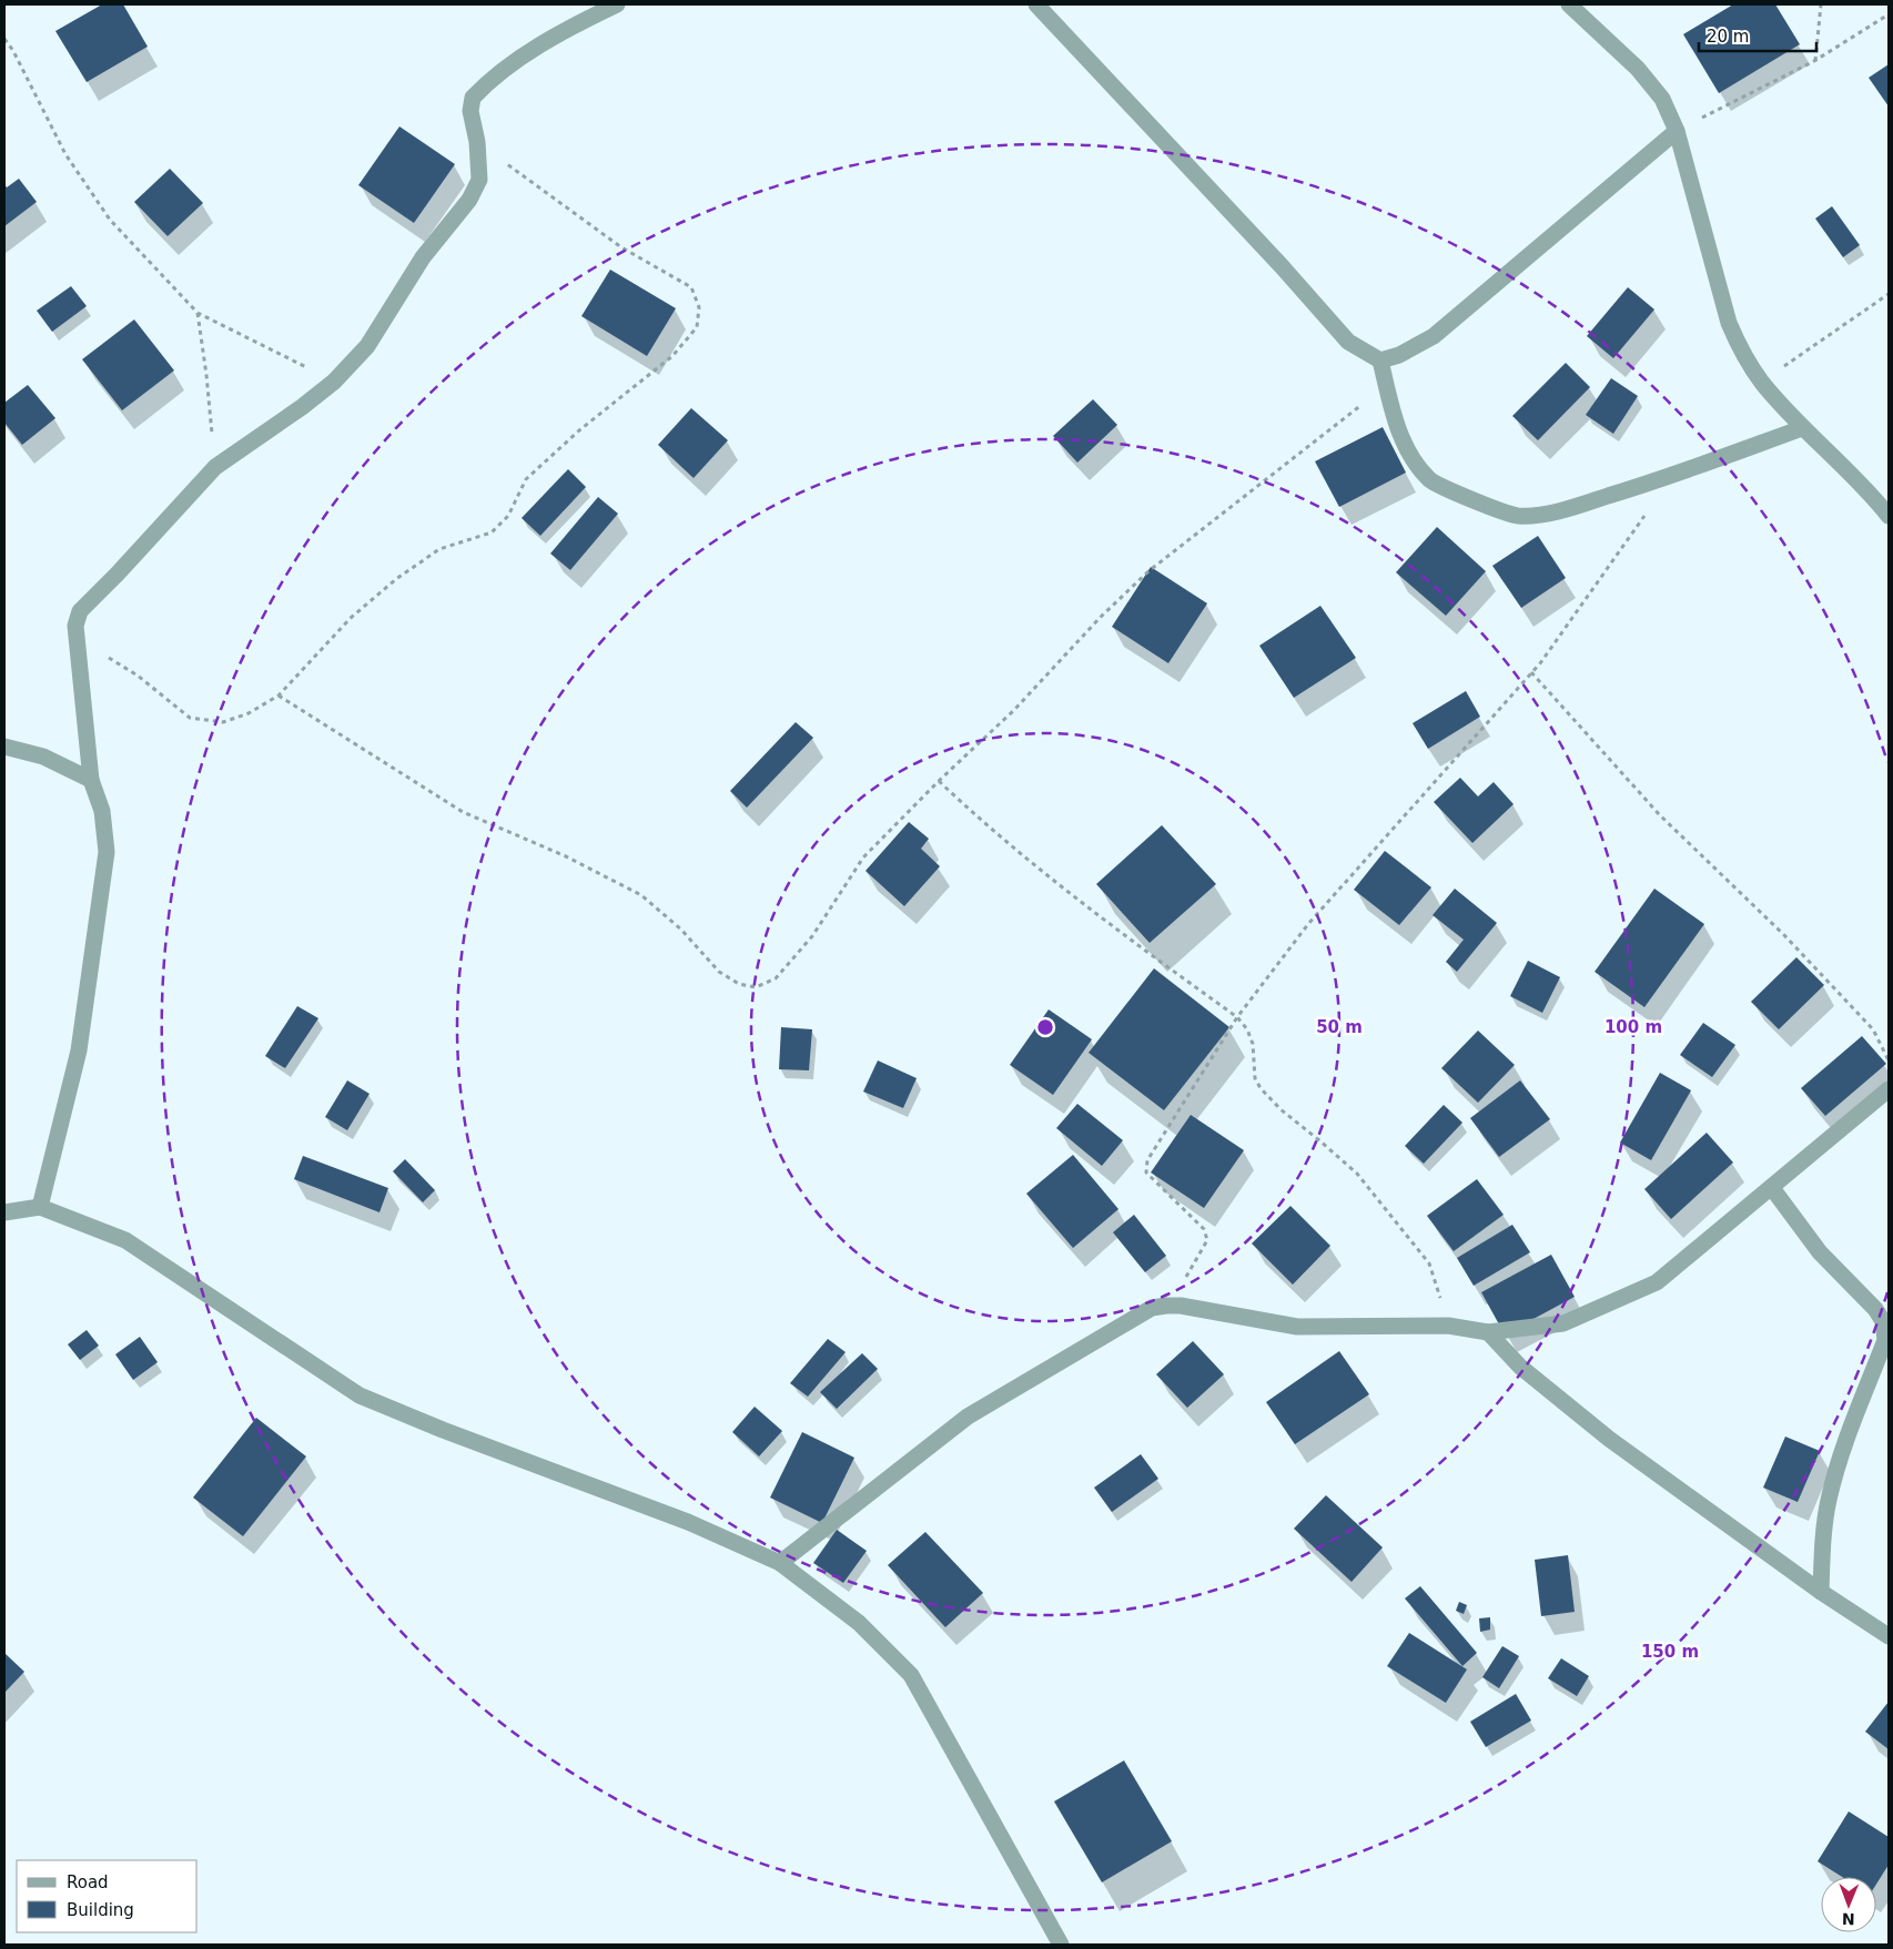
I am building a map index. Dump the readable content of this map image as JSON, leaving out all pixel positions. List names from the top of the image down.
{
  "legend": ["Road", "Building"],
  "scale_bar": "20 m",
  "north": "bottom",
  "rings": ["50 m", "100 m", "150 m"]
}
